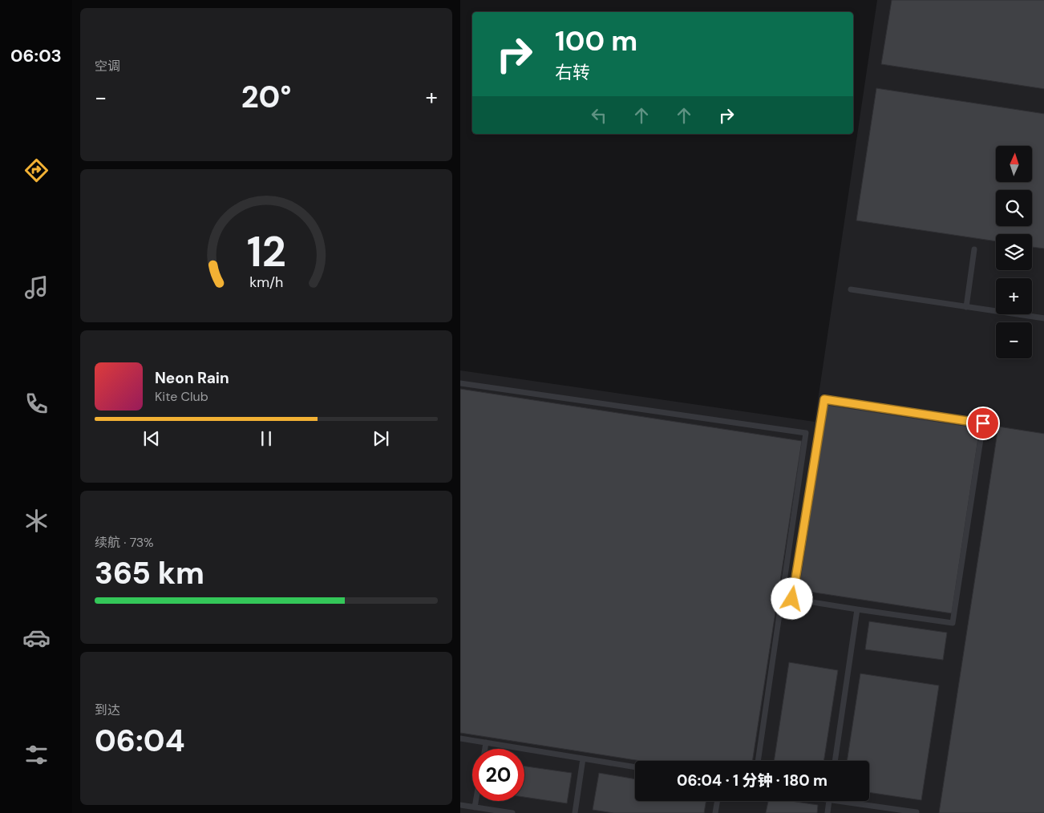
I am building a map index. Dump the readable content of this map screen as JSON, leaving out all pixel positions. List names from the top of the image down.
{
  "north": "top",
  "page": {
    "tabs": "06:03",
    "tile": [
      "空调",
      ["续航 · 73%", "365 km"],
      ["到达", "06:04"]
    ],
    "turn": ["100 m", "右转"],
    "heat": ["−", "20°", "+"],
    "map_buttons": ["+", "−"],
    "song": ["Neon Rain", "Kite Club"],
    "limit": "20",
    "trip": "06:04 · 1 分钟 · 180 m",
    "gauge": ["12", "km/h"]
  }
}
